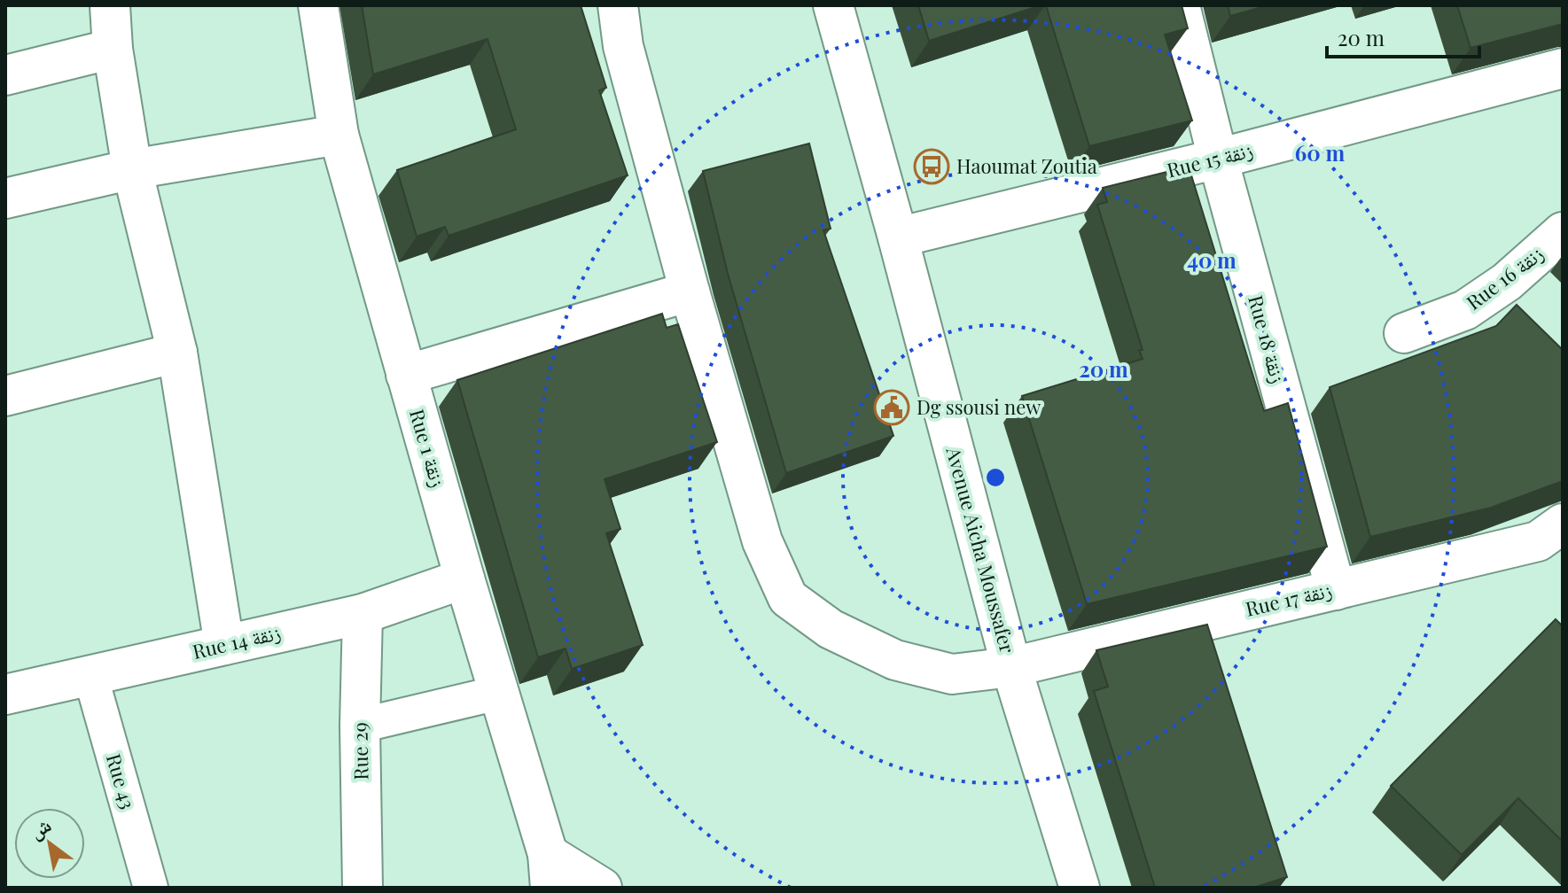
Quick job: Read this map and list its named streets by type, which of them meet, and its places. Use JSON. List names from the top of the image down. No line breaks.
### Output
{"streets":{"street":["Rue 15 زنقة","Rue 16 زنقة","Rue 18 زنقة","Rue 1 زنقة","Avenue Aicha Moussafer","Rue 17 زنقة","Rue 14 زنقة","Rue 29","Rue 43"]},"crossings":[["Rue 15 زنقة","Rue 18 زنقة"],["Rue 15 زنقة","Avenue Aicha Moussafer"],["Rue 18 زنقة","Rue 17 زنقة"],["Rue 1 زنقة","Rue 14 زنقة"],["Avenue Aicha Moussafer","Rue 17 زنقة"],["Rue 14 زنقة","Rue 29"],["Rue 14 زنقة","Rue 43"]],"places":{"bus stop":["Haoumat Zoutia"],"public building":["Dg ssousi new"]},"scale_bar":"20 m","north":"top left","rings":["60 m","40 m","20 m"]}
